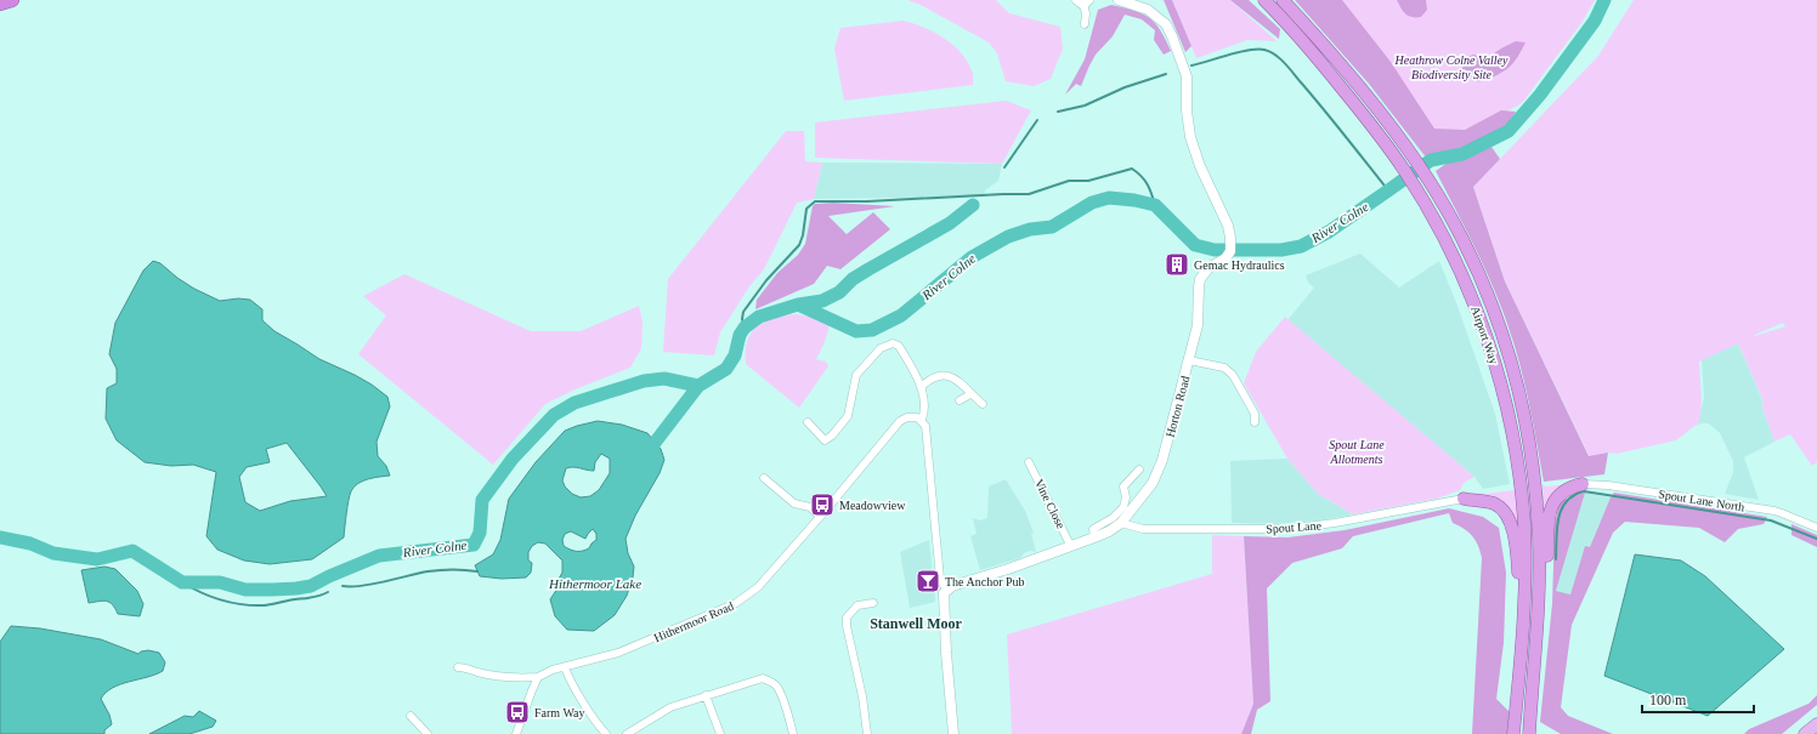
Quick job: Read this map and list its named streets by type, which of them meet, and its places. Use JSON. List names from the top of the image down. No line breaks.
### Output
{"streets":{"highway":["Airport Way"],"street":["Horton Road","Spout Lane North","Vine Close","Spout Lane","Hithermoor Road"]},"crossings":[["Horton Road","Vine Close"],["Horton Road","Spout Lane"]],"districts":["Stanwell Moor"],"water":["River Colne","Hithermoor Lake"],"parks":["Heathrow Colne Valley Biodiversity Site","Spout Lane Allotments"],"places":{"building":["Gemac Hydraulics"],"bus stop":["Meadowview","Farm Way"],"bar":["The Anchor Pub"]},"scale_bar":"100 m"}
